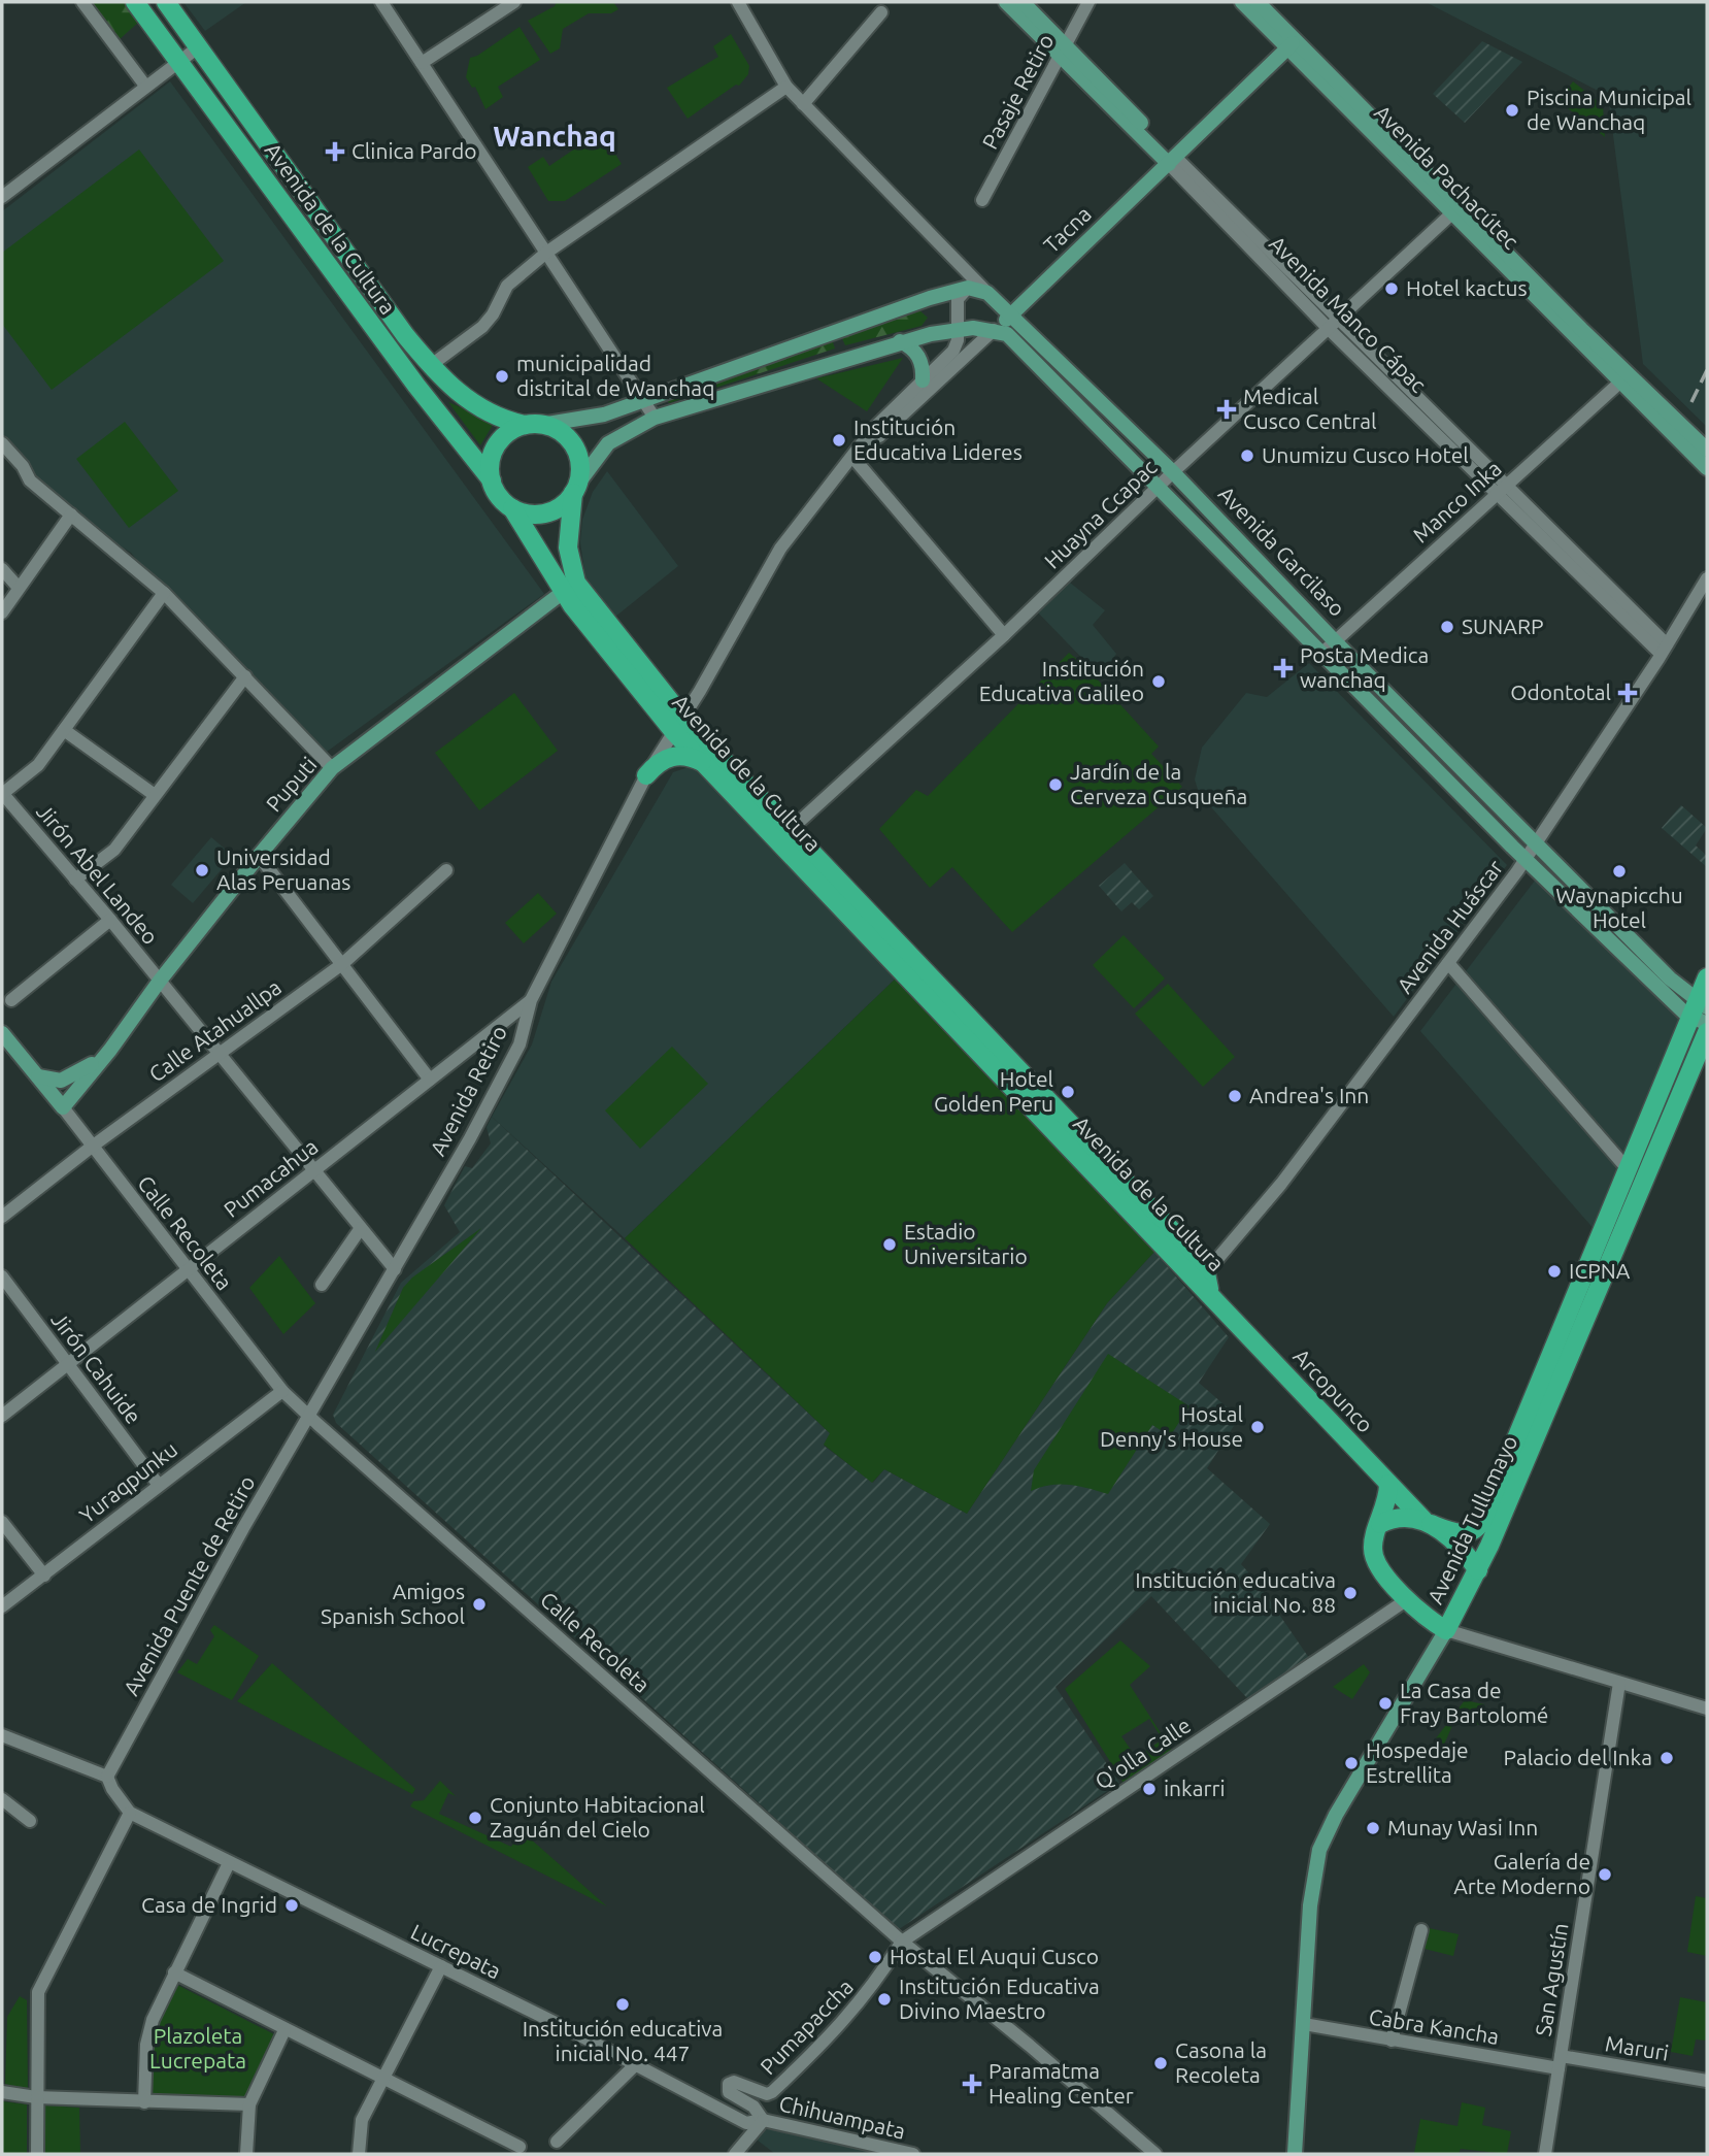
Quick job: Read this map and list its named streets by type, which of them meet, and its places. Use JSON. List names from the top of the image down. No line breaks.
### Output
{"streets":{"main road":["Avenida Pachacútec","Avenida de la Cultura","Tacna","Avenida Manco Cápac","Avenida Garcilaso","Puputi","Arcopunco","Avenida Tullumayo"],"street":["Pasaje Retiro","Manco Inka","Huayna Ccapac","Jirón Abel Landeo","Avenida Huáscar","Calle Atahuallpa","Avenida Retiro","Pumacahua","Calle Recoleta","Jirón Cahuide","Yuraqpunku","Avenida Puente de Retiro","Q'olla Calle","Lucrepata","San Agustín","Pumapaccha","Cabra Kancha","Maruri","Chihuampata"]},"crossings":[["Pasaje Retiro","Avenida Manco Cápac"],["Avenida Pachacútec","Tacna"],["Avenida Pachacútec","Manco Inka"],["Avenida Pachacútec","Huayna Ccapac"],["Avenida de la Cultura","Tacna"],["Avenida de la Cultura","Huayna Ccapac"],["Avenida de la Cultura","Avenida Garcilaso"],["Avenida de la Cultura","Puputi"],["Avenida de la Cultura","Avenida Huáscar"],["Avenida de la Cultura","Arcopunco"],["Tacna","Avenida Manco Cápac"],["Tacna","Avenida Garcilaso"],["Avenida Manco Cápac","Manco Inka"],["Avenida Manco Cápac","Huayna Ccapac"],["Avenida Manco Cápac","Avenida Huáscar"],["Manco Inka","Avenida Garcilaso"],["Huayna Ccapac","Avenida Garcilaso"],["Avenida Garcilaso","Avenida Huáscar"],["Avenida Garcilaso","Avenida Tullumayo"],["Puputi","Jirón Abel Landeo"],["Puputi","Calle Recoleta"],["Jirón Abel Landeo","Calle Atahuallpa"],["Jirón Abel Landeo","Avenida Retiro"],["Jirón Abel Landeo","Pumacahua"],["Avenida Huáscar","Arcopunco"],["Calle Atahuallpa","Calle Recoleta"],["Avenida Retiro","Pumacahua"],["Avenida Retiro","Calle Recoleta"],["Avenida Retiro","Avenida Puente de Retiro"],["Pumacahua","Calle Recoleta"],["Pumacahua","Jirón Cahuide"],["Calle Recoleta","Yuraqpunku"],["Calle Recoleta","Avenida Puente de Retiro"],["Calle Recoleta","Q'olla Calle"],["Calle Recoleta","Pumapaccha"],["Jirón Cahuide","Yuraqpunku"],["Arcopunco","Avenida Tullumayo"],["Avenida Tullumayo","Cabra Kancha"],["Q'olla Calle","Pumapaccha"],["Lucrepata","Pumapaccha"],["Lucrepata","Chihuampata"],["San Agustín","Cabra Kancha"],["San Agustín","Maruri"],["Pumapaccha","Chihuampata"],["Cabra Kancha","Maruri"]],"districts":["Wanchaq"],"parks":["Plazoleta Lucrepata"],"places":{"other":["Piscina Municipal de Wanchaq","Hotel kactus","municipalidad distrital de Wanchaq","Institución Educativa Lideres","Unumizu Cusco Hotel","SUNARP","Institución Educativa Galileo","Jardín de la Cerveza Cusqueña","Universidad Alas Peruanas","Waynapicchu Hotel","Hotel Golden Peru","Andrea's Inn","Estadio Universitario","ICPNA","Hostal Denny's House","Institución educativa inicial No. 88","Amigos Spanish School","La Casa de Fray Bartolomé","Palacio del Inka","Hospedaje Estrellita","inkarri","Conjunto Habitacional Zaguán del Cielo","Munay Wasi Inn","Galería de Arte Moderno","Casa de Ingrid","Hostal El Auqui Cusco","Institución Educativa Divino Maestro","Institución educativa inicial No. 447","Casona la Recoleta"],"health":["Clinica Pardo","Medical Cusco Central","Posta Medica wanchaq","Odontotal","Paramatma Healing Center"]}}
